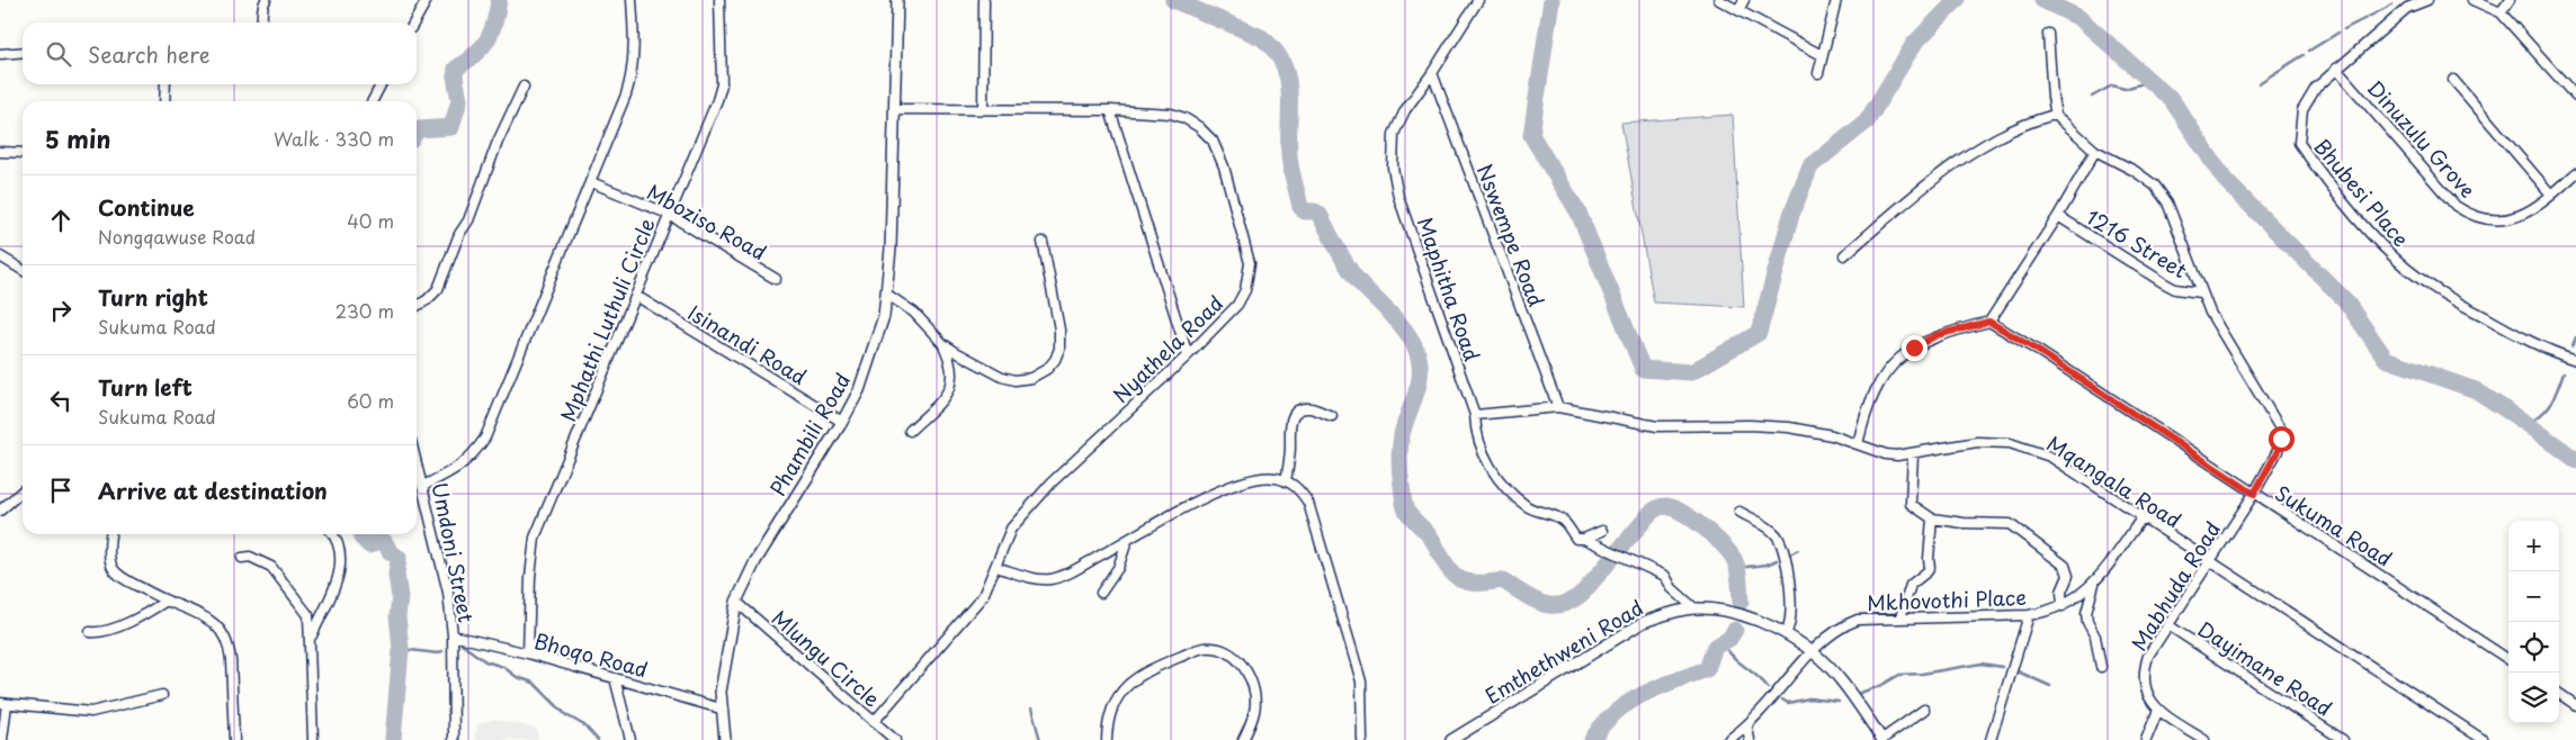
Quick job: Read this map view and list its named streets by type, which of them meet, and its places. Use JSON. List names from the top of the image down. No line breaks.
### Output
{"streets":{"street":["Dinuzulu Grove","Bhubesi Place","Mboziso Road","Nswempe Road","1216 Street","Maphitha Road","Mphathi Luthuli Circle","Isinandi Road","Nyathela Road","Phambili Road","Mqangala Road","Sukuma Road","Umdoni Street","Mabhuda Road","Mkhovothi Place","Emthethweni Road","Bhoqo Road","Mlungu Circle","Dayimane Road"]},"crossings":[["Dinuzulu Grove","Bhubesi Place"],["Mboziso Road","Mphathi Luthuli Circle"],["Nswempe Road","Maphitha Road"],["Nswempe Road","Mqangala Road"],["1216 Street","Mabhuda Road"],["Maphitha Road","Mqangala Road"],["Mphathi Luthuli Circle","Isinandi Road"],["Mphathi Luthuli Circle","Bhoqo Road"],["Isinandi Road","Phambili Road"],["Nyathela Road","Phambili Road"],["Nyathela Road","Mlungu Circle"],["Phambili Road","Bhoqo Road"],["Phambili Road","Mlungu Circle"],["Mqangala Road","Mabhuda Road"],["Mqangala Road","Mkhovothi Place"],["Sukuma Road","Mabhuda Road"],["Umdoni Street","Bhoqo Road"],["Mabhuda Road","Dayimane Road"],["Mkhovothi Place","Emthethweni Road"]],"page":{"search":"Search here","heading":["5 min","Walk · 330 m"],"list":[["Continue","Nongqawuse Road","40 m"],["Turn right","Sukuma Road","230 m"],["Turn left","Sukuma Road","60 m"],"Arrive at destination"],"map_buttons":["+","−"]}}
